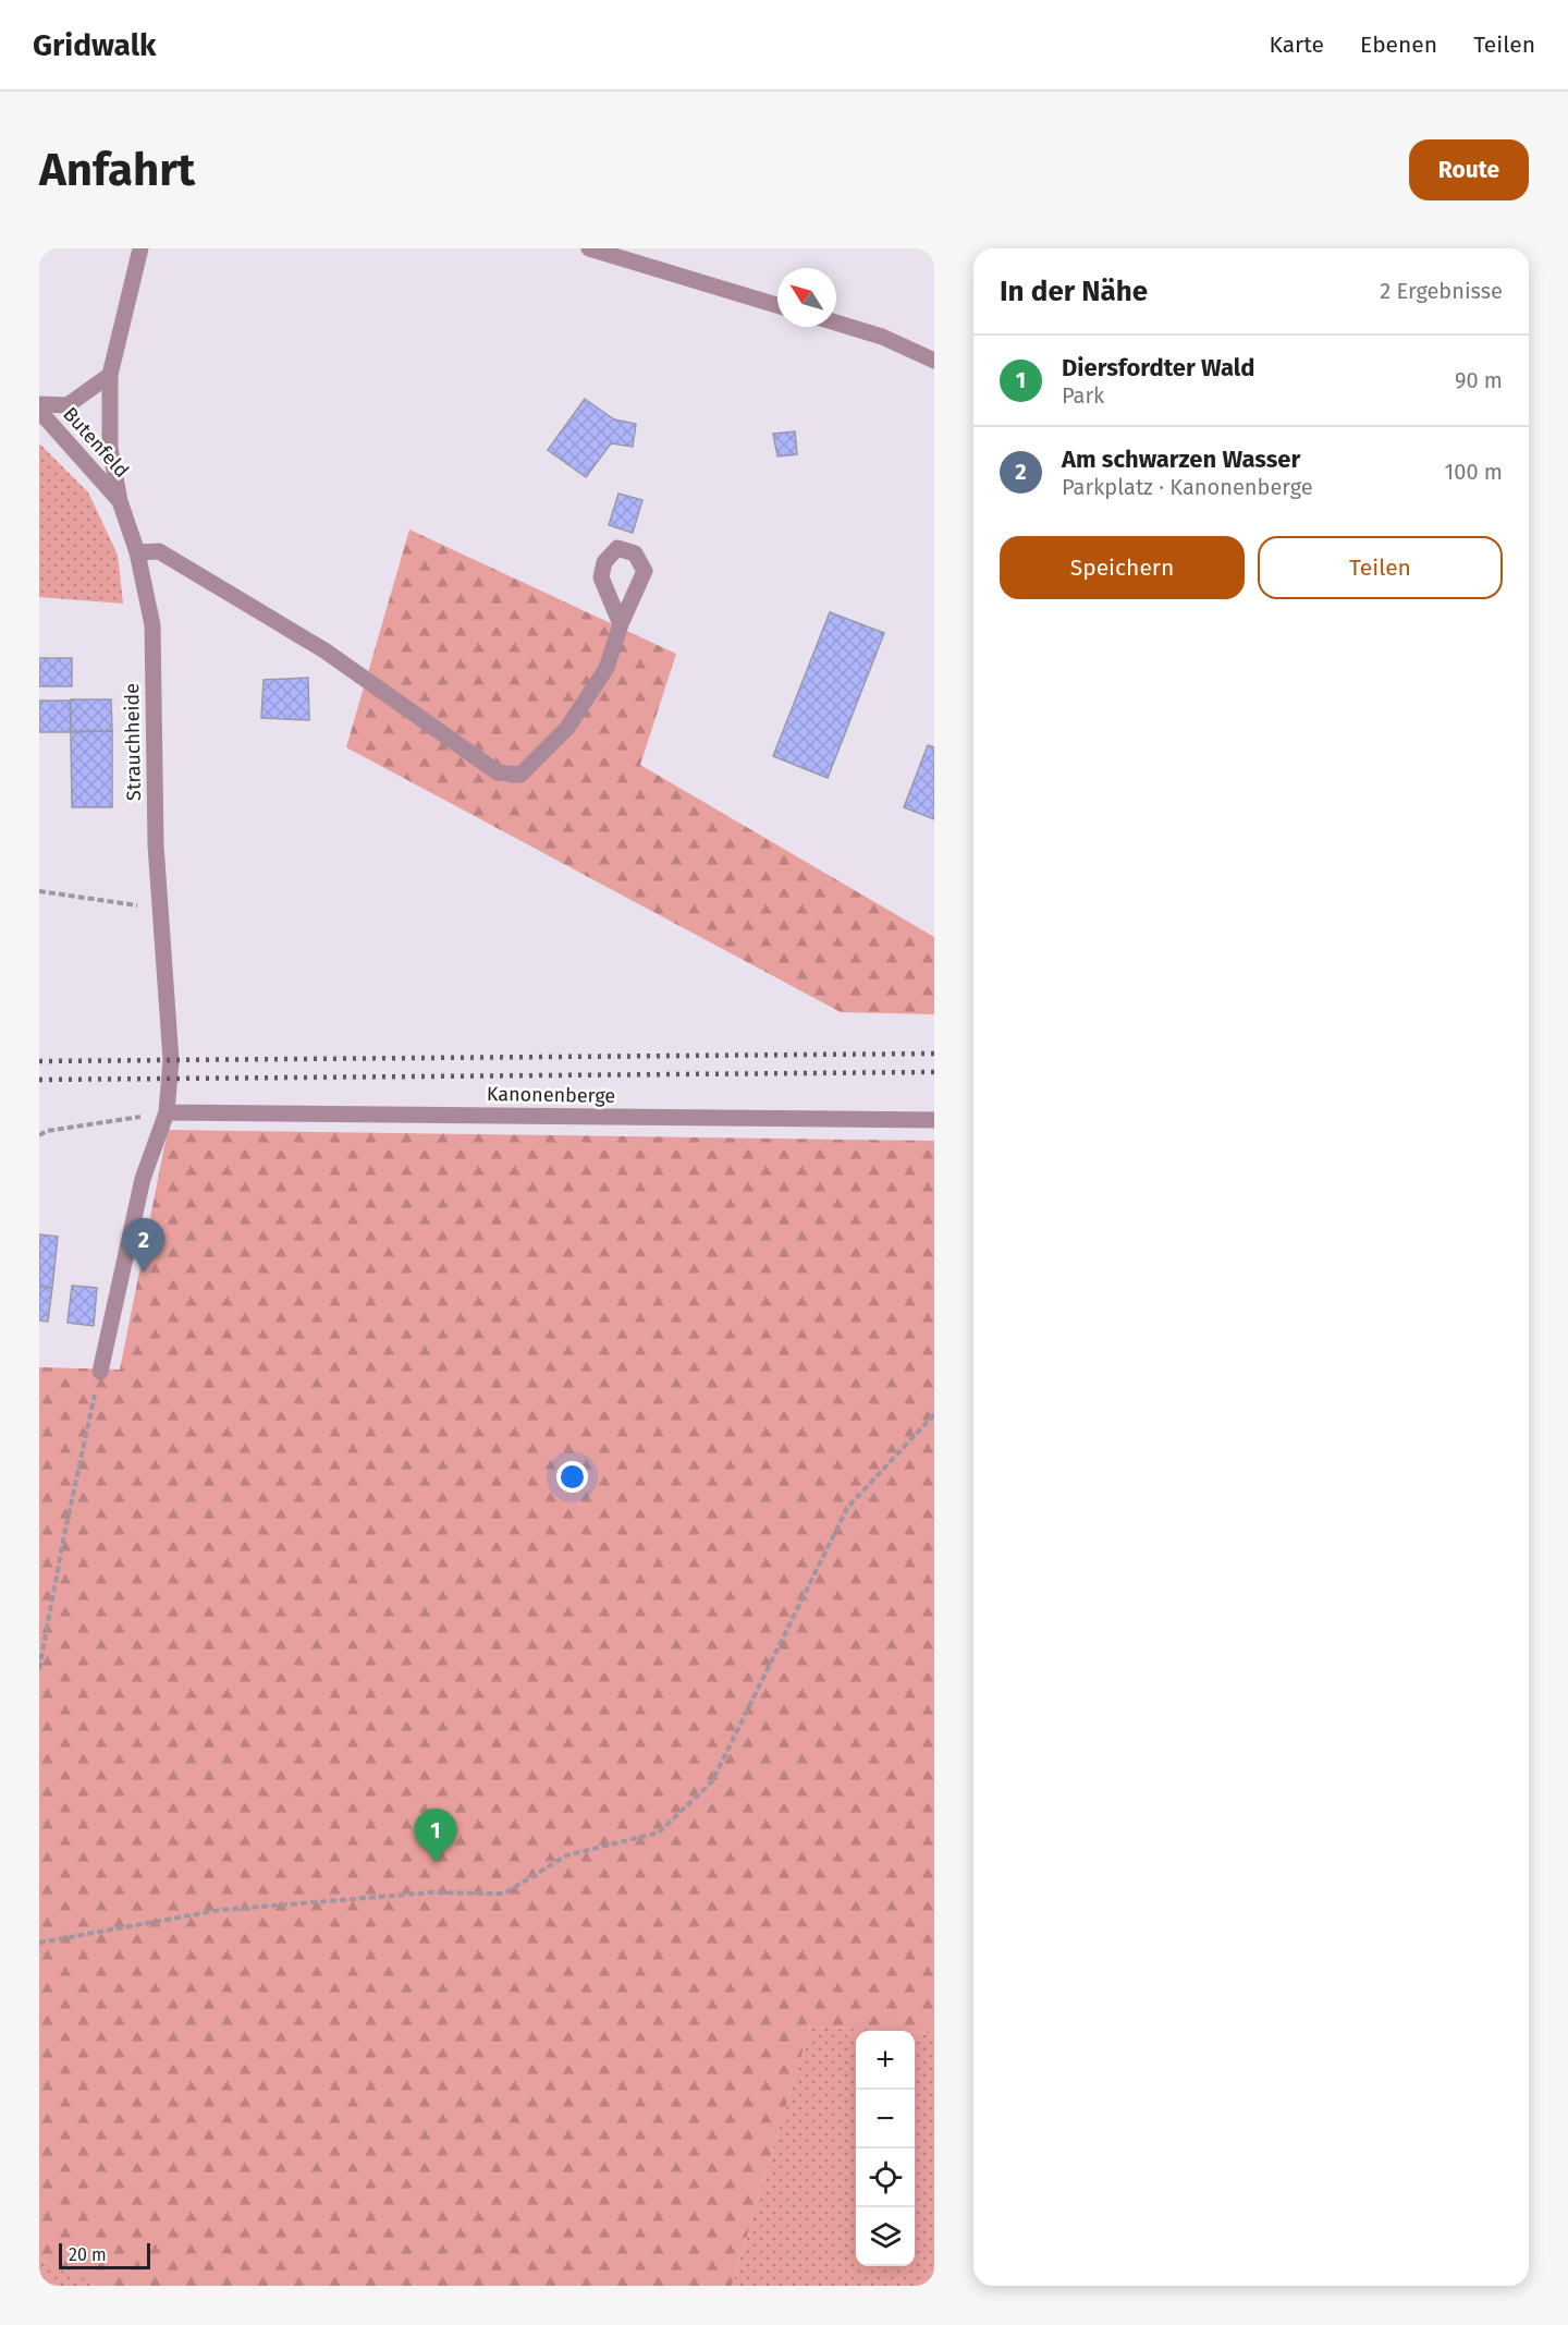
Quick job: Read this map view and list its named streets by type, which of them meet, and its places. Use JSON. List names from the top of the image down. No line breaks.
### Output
{"streets":{"street":["Butenfeld","Strauchheide","Kanonenberge"]},"crossings":[["Butenfeld","Strauchheide"],["Strauchheide","Kanonenberge"]],"scale_bar":"20 m","north":"top left","page":{"header":"Gridwalk","nav":["Karte","Ebenen","Teilen"],"buttons":["Route",["Speichern","Teilen"]],"title":"Anfahrt","heading":["In der Nähe","2 Ergebnisse"],"list":[{"mark":"1","name":"Diersfordter Wald","note":"Park","value":"90 m"},{"mark":"2","name":"Am schwarzen Wasser","note":"Parkplatz · Kanonenberge","value":"100 m"}],"pins":["2","1"],"map_buttons":["+","−"],"scale":"20 m"}}
